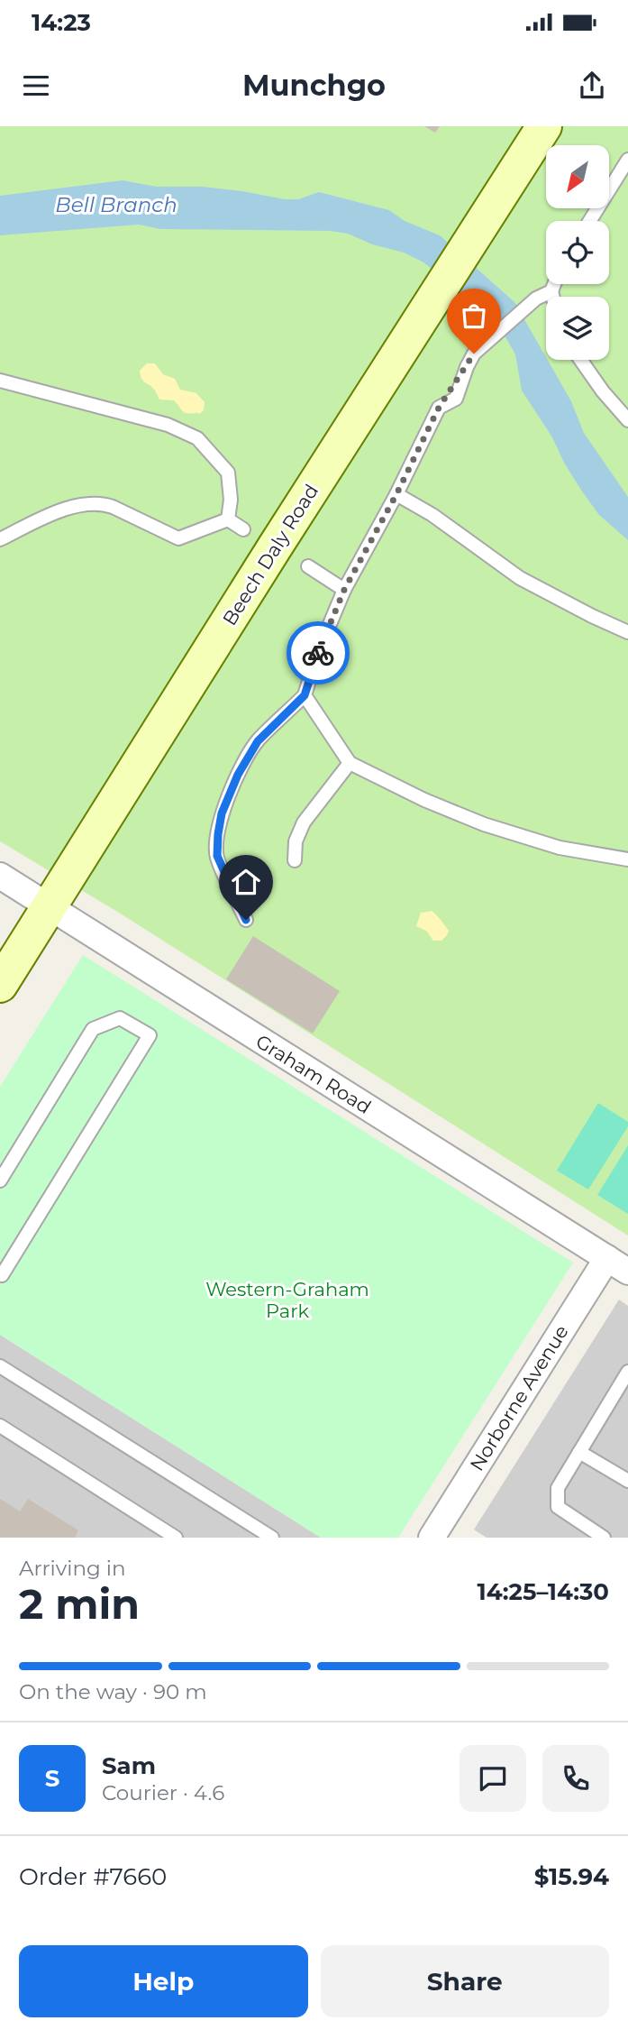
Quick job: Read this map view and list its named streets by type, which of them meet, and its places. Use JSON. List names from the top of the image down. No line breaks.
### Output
{"streets":{"main road":["Beech Daly Road"],"street":["Graham Road","Norborne Avenue"]},"crossings":[["Beech Daly Road","Graham Road"],["Graham Road","Norborne Avenue"]],"water":["Bell Branch"],"parks":["Western-Graham Park"],"north":"bottom left","page":{"status":"14:23","header":"Munchgo","heading":["2 min","Arriving in","14:25–14:30"],"panel":["Sam","Courier · 4.6","Order #7660","$15.94"],"bar":"On the way · 90 m","round":"S","buttons":["Help","Share"]}}
